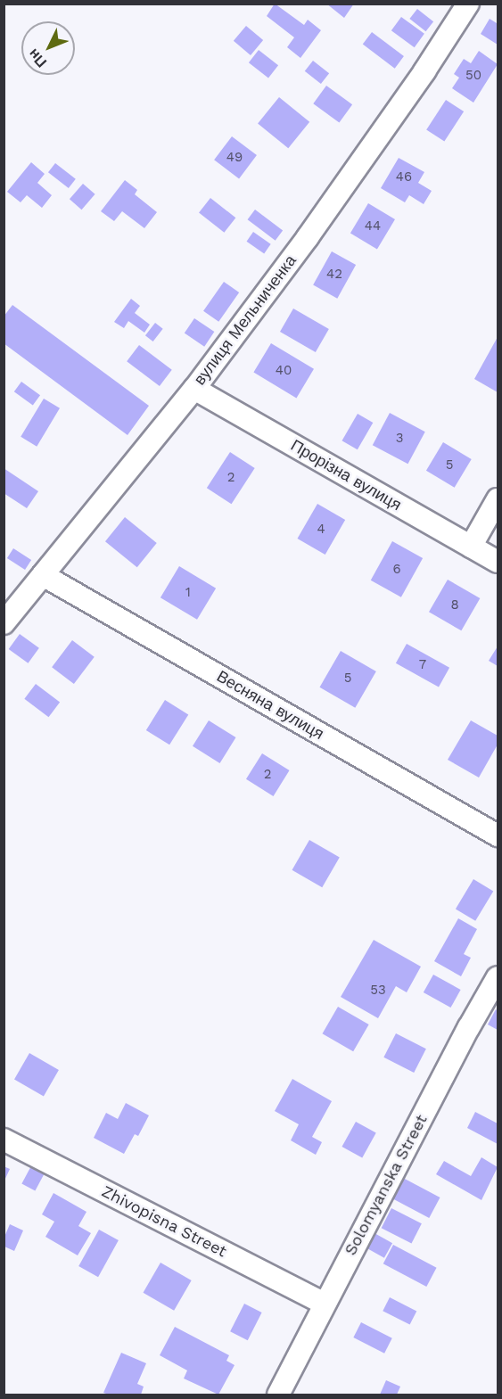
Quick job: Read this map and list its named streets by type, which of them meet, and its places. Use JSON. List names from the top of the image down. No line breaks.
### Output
{"streets":{"street":["вулиця Мельниченка","Прорізна вулиця","Весняна вулиця","Solomyanska Street","Zhivopisna Street"]},"crossings":[["вулиця Мельниченка","Прорізна вулиця"],["вулиця Мельниченка","Весняна вулиця"],["Solomyanska Street","Zhivopisna Street"]],"house_numbers":["50","49","46","44","42","40","3","5","2","4","6","1","8","7","5","2","53"],"north":"bottom left"}
